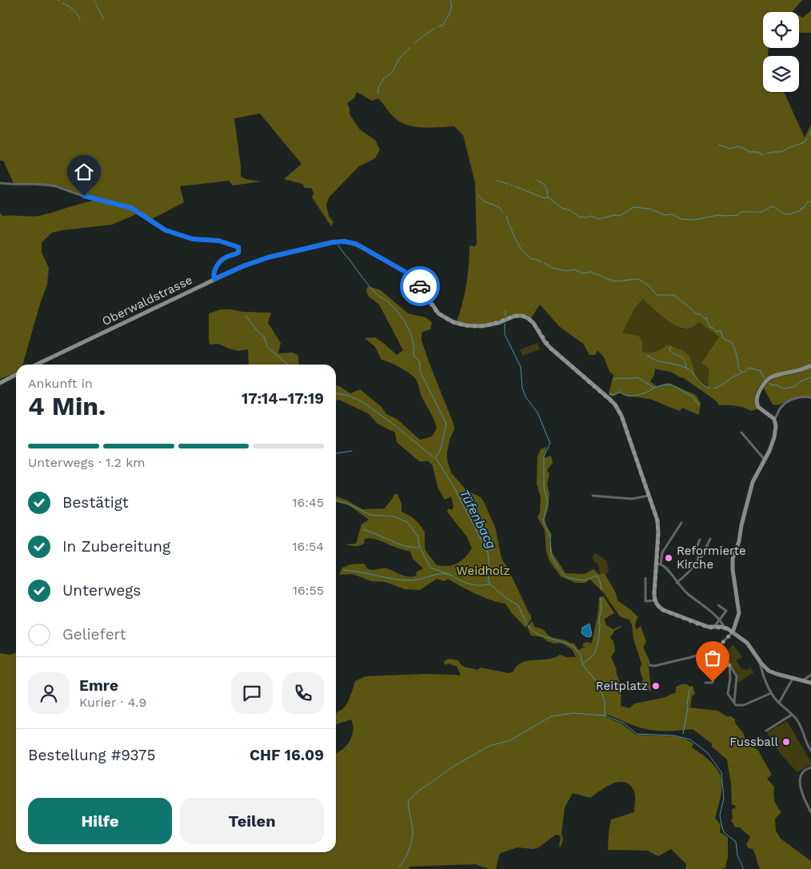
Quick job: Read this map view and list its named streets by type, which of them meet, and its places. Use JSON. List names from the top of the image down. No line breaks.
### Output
{"streets":{"street":["Oberwaldstrasse"]},"water":["Tüfenbacg"],"parks":["Weidholz"],"places":["Reformierte Kirche","Reitplatz","Fussball"],"page":{"heading":["4 Min.","Ankunft in","17:14–17:19"],"panel":["Emre","Kurier · 4.9","Bestellung #9375","CHF 16.09"],"bar":"Unterwegs · 1.2 km","list":[["Bestätigt","16:45"],["In Zubereitung","16:54"],["Unterwegs","16:55"],"Geliefert"],"buttons":["Hilfe","Teilen"]}}
